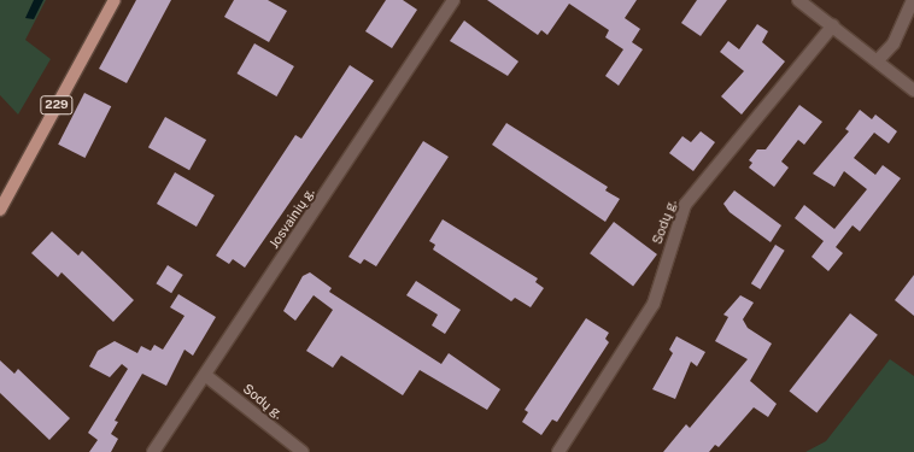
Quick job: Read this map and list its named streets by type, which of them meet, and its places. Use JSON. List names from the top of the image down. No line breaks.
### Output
{"streets":{"main road":["229"],"street":["Josvainių g.","Sodų g."]},"crossings":[["Josvainių g.","Sodų g."]]}
